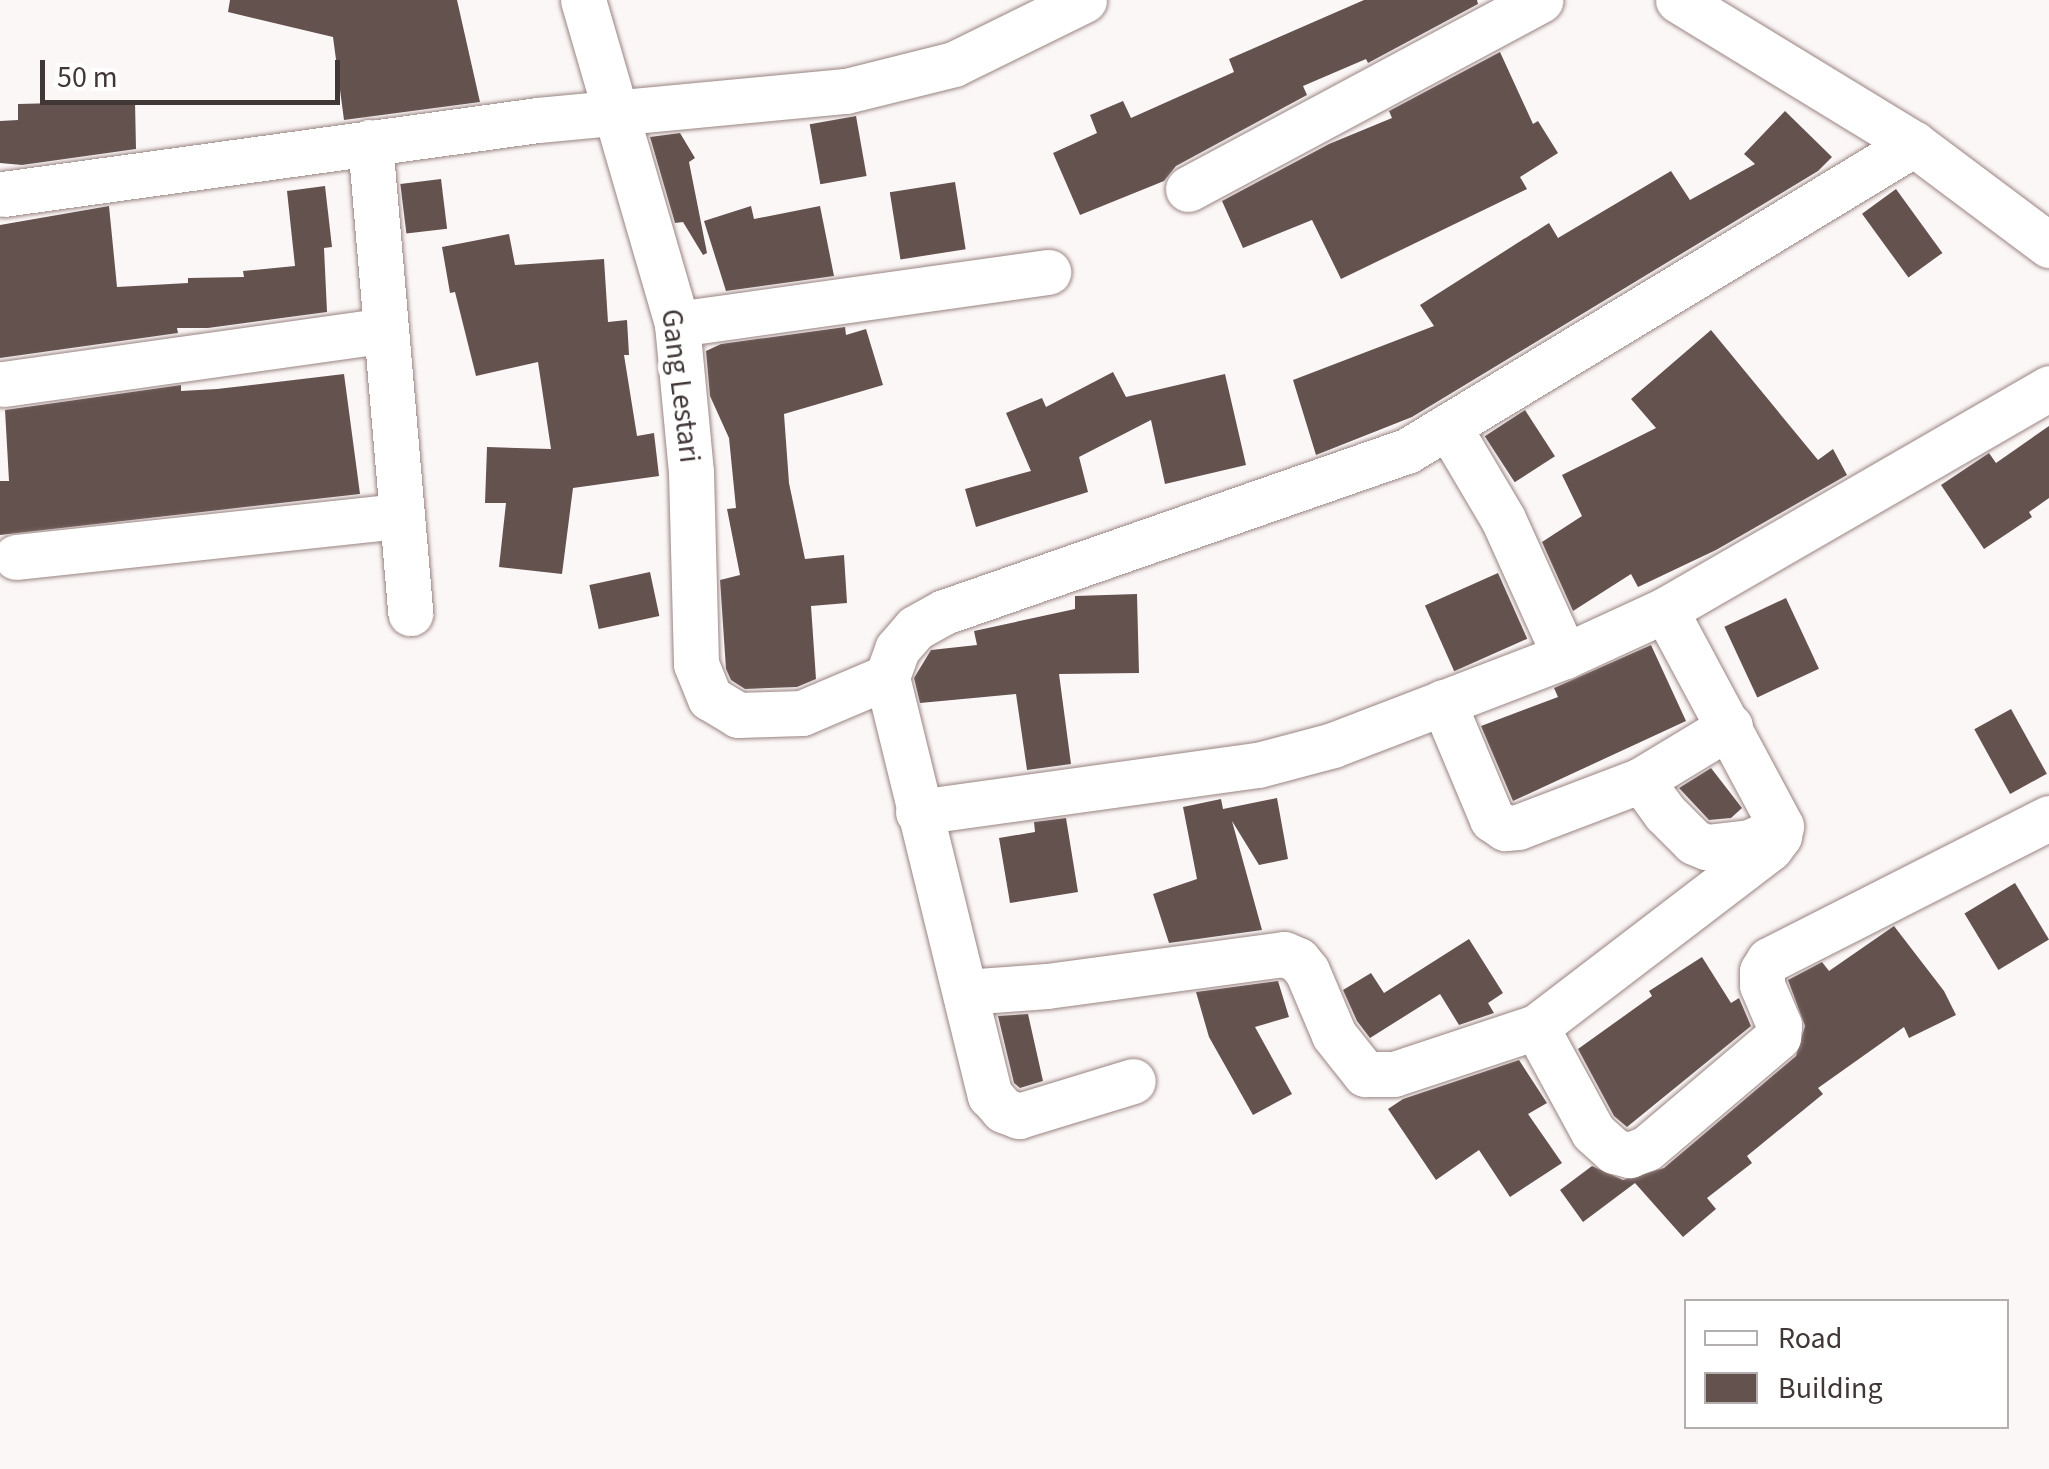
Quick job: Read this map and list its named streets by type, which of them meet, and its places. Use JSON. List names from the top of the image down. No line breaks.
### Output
{"streets":{"street":["Gang Lestari"]},"legend":["Road","Building"],"scale_bar":"50 m"}
